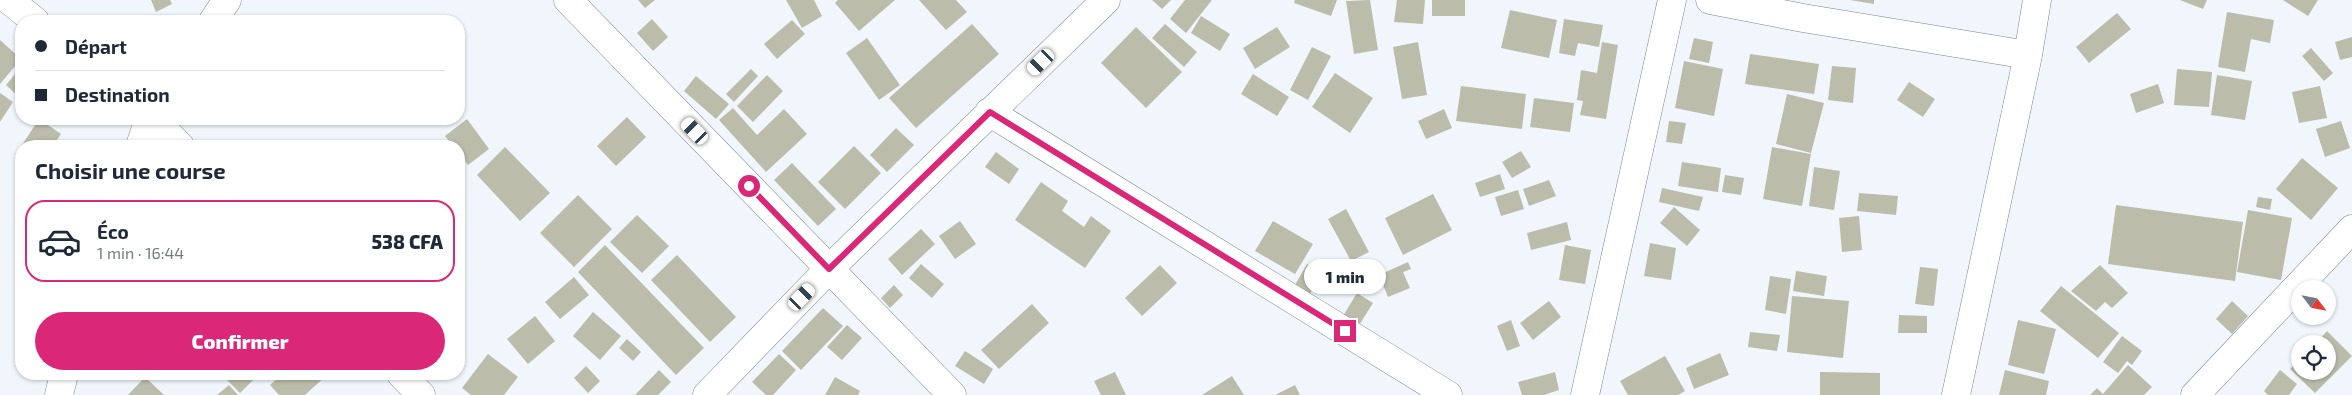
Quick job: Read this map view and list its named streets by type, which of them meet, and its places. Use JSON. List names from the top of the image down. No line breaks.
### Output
{"north":"bottom right","page":{"banner":["Départ","Destination"],"heading":"Choisir une course","list":[{"name":"Éco","note":"1 min · 16:44","value":"538 CFA"}],"bubble":"1 min","buttons":"Confirmer"}}
